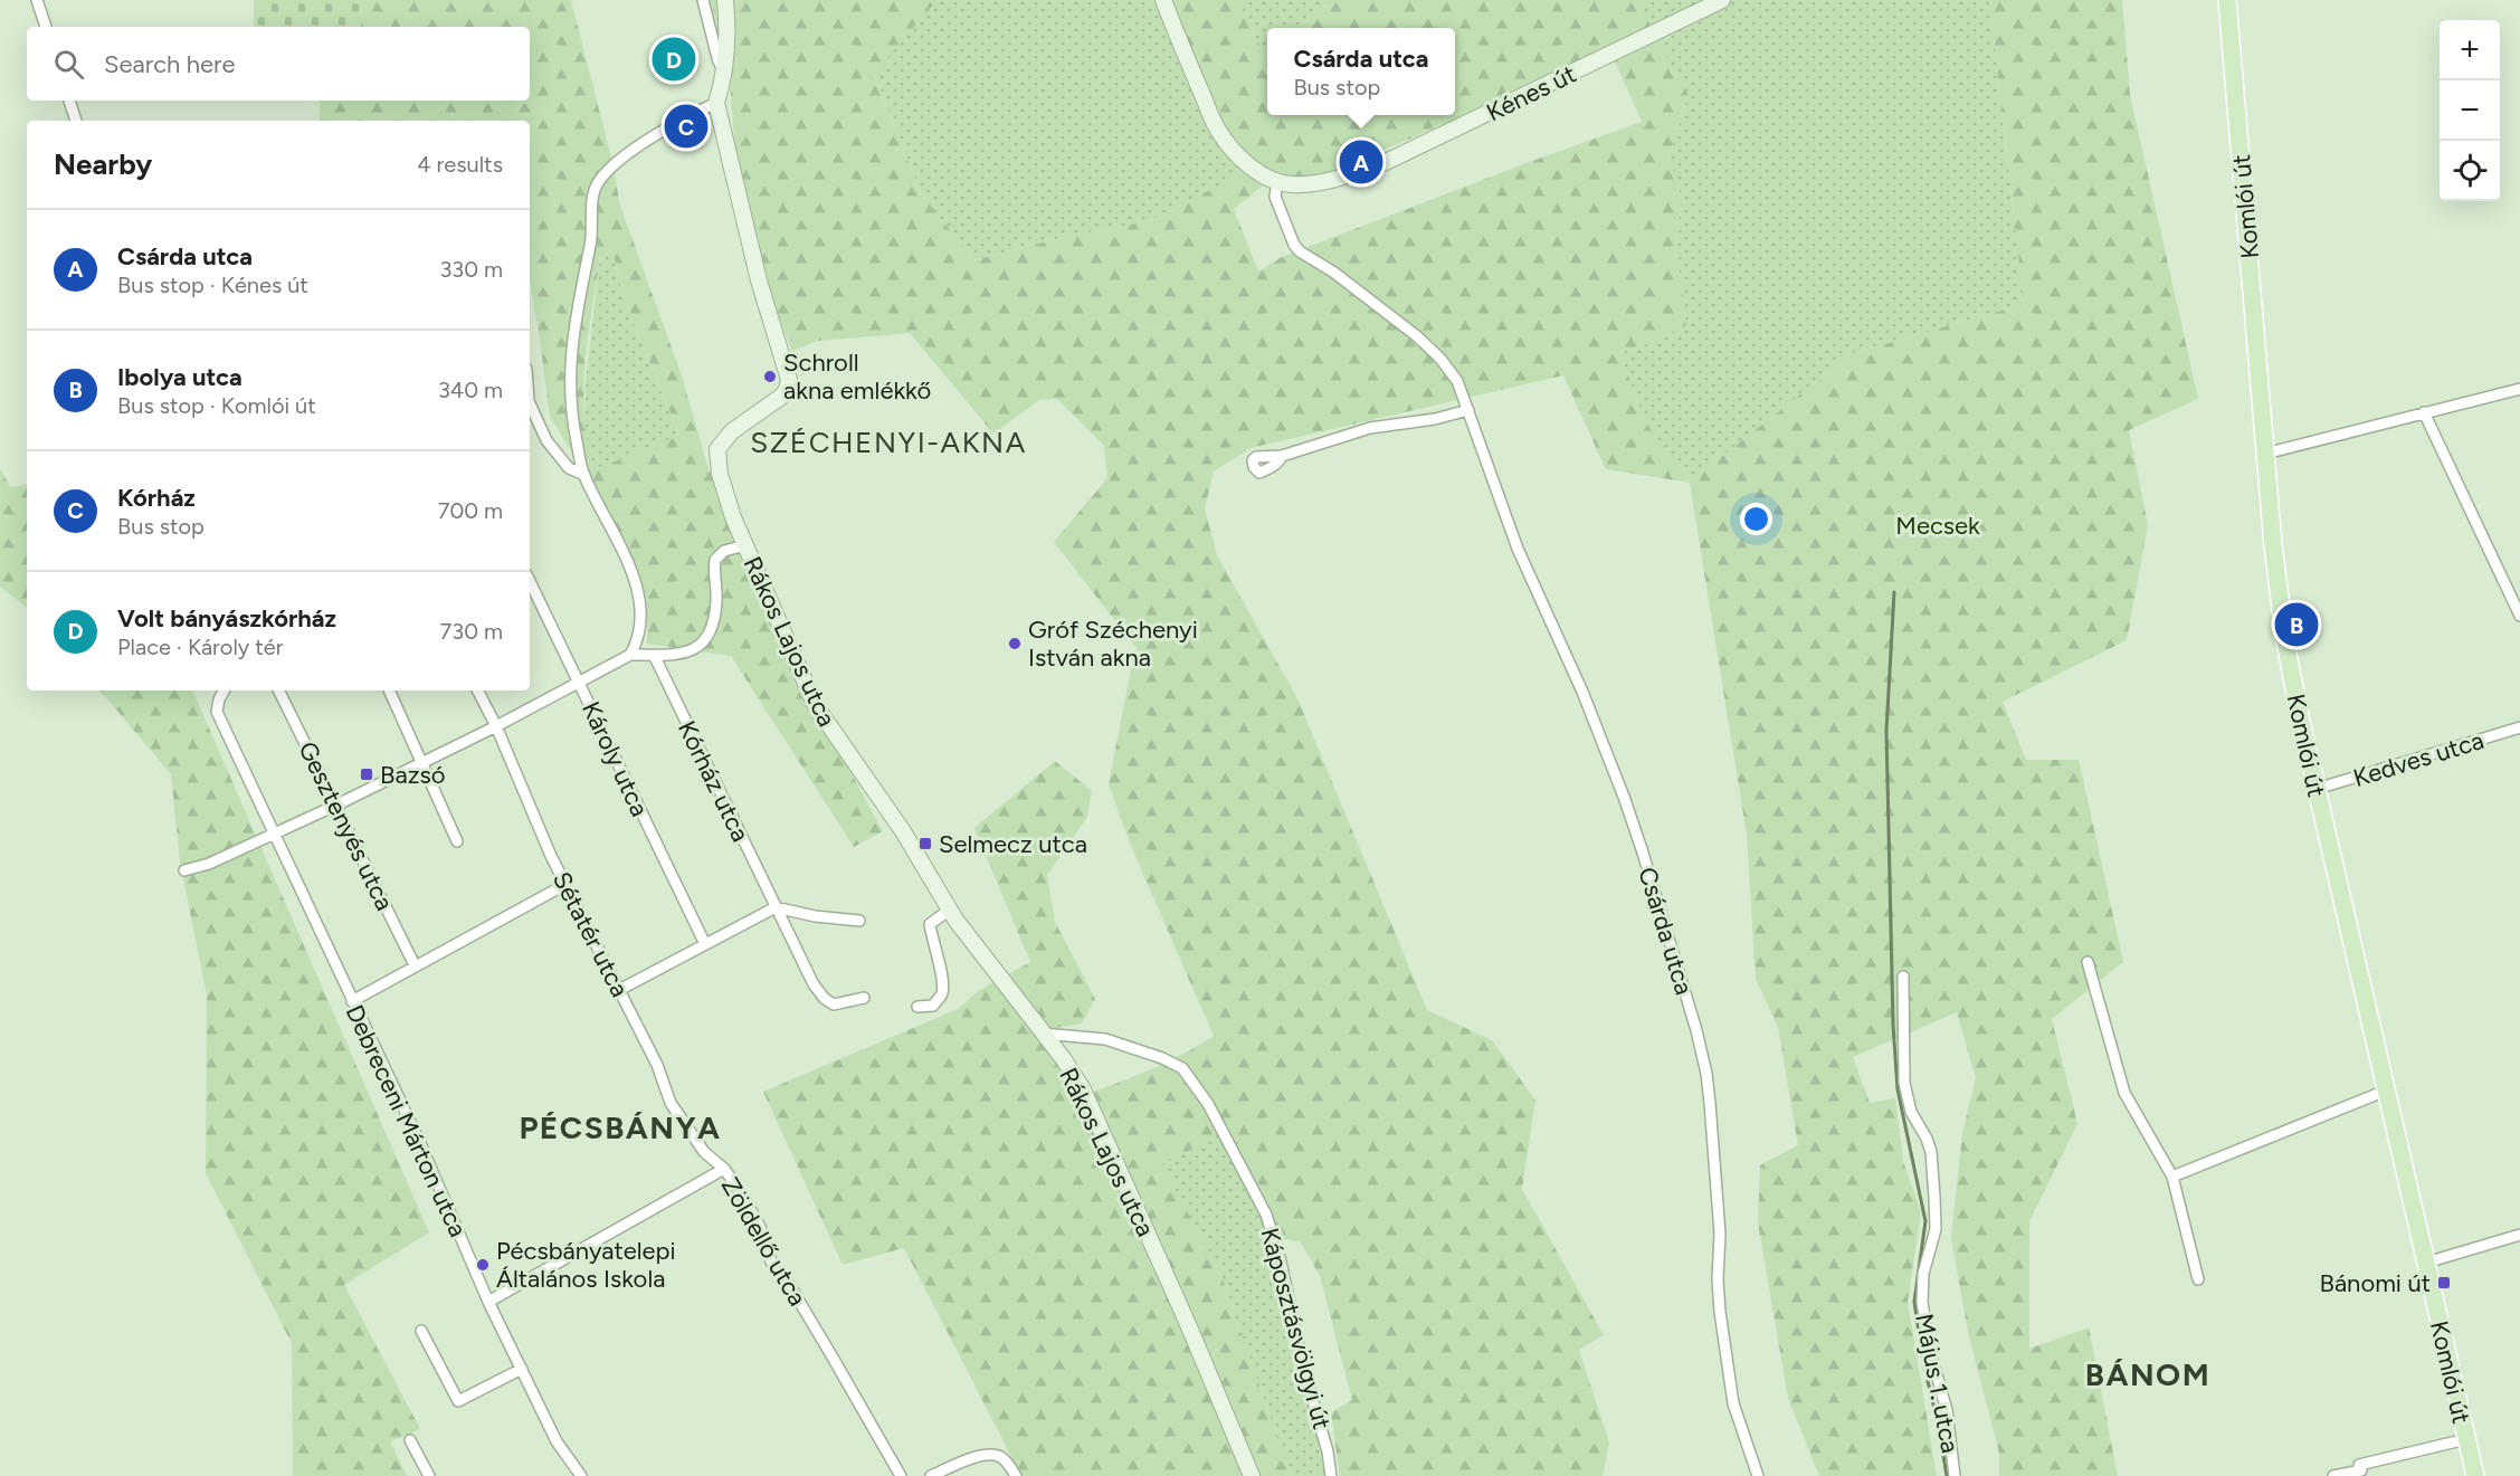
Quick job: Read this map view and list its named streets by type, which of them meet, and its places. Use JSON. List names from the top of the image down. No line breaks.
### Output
{"streets":{"main road":["Komlói út"],"street":["Kénes út","Rákos Lajos utca","Károly utca","Kedves utca","Kórház utca","Gesztenyés utca","Csárda utca","Sétatér utca","Debreceni Márton utca","Zöldellő utca","Káposztásvölgyi út","Május 1. utca"]},"crossings":[["Kénes út","Csárda utca"],["Komlói út","Kedves utca"],["Rákos Lajos utca","Káposztásvölgyi út"],["Sétatér utca","Zöldellő utca"],["Debreceni Márton utca","Zöldellő utca"]],"districts":["SZÉCHENYI-AKNA","PÉCSBÁNYA","BÁNOM"],"parks":["Mecsek"],"places":{"other":["Schroll akna emlékkő","Gróf Széchenyi István akna","Pécsbányatelepi Általános Iskola"],"transit":["Bazsó","Selmecz utca","Bánomi út"]},"page":{"map_buttons":["+","−"],"search":"Search here","popup":["Csárda utca","Bus stop"],"pins":["D","C","A","B"],"heading":["Nearby","4 results"],"list":[{"mark":"A","name":"Csárda utca","note":"Bus stop · Kénes út","value":"330 m"},{"mark":"B","name":"Ibolya utca","note":"Bus stop · Komlói út","value":"340 m"},{"mark":"C","name":"Kórház","note":"Bus stop","value":"700 m"},{"mark":"D","name":"Volt bányászkórház","note":"Place · Károly tér","value":"730 m"}]}}
